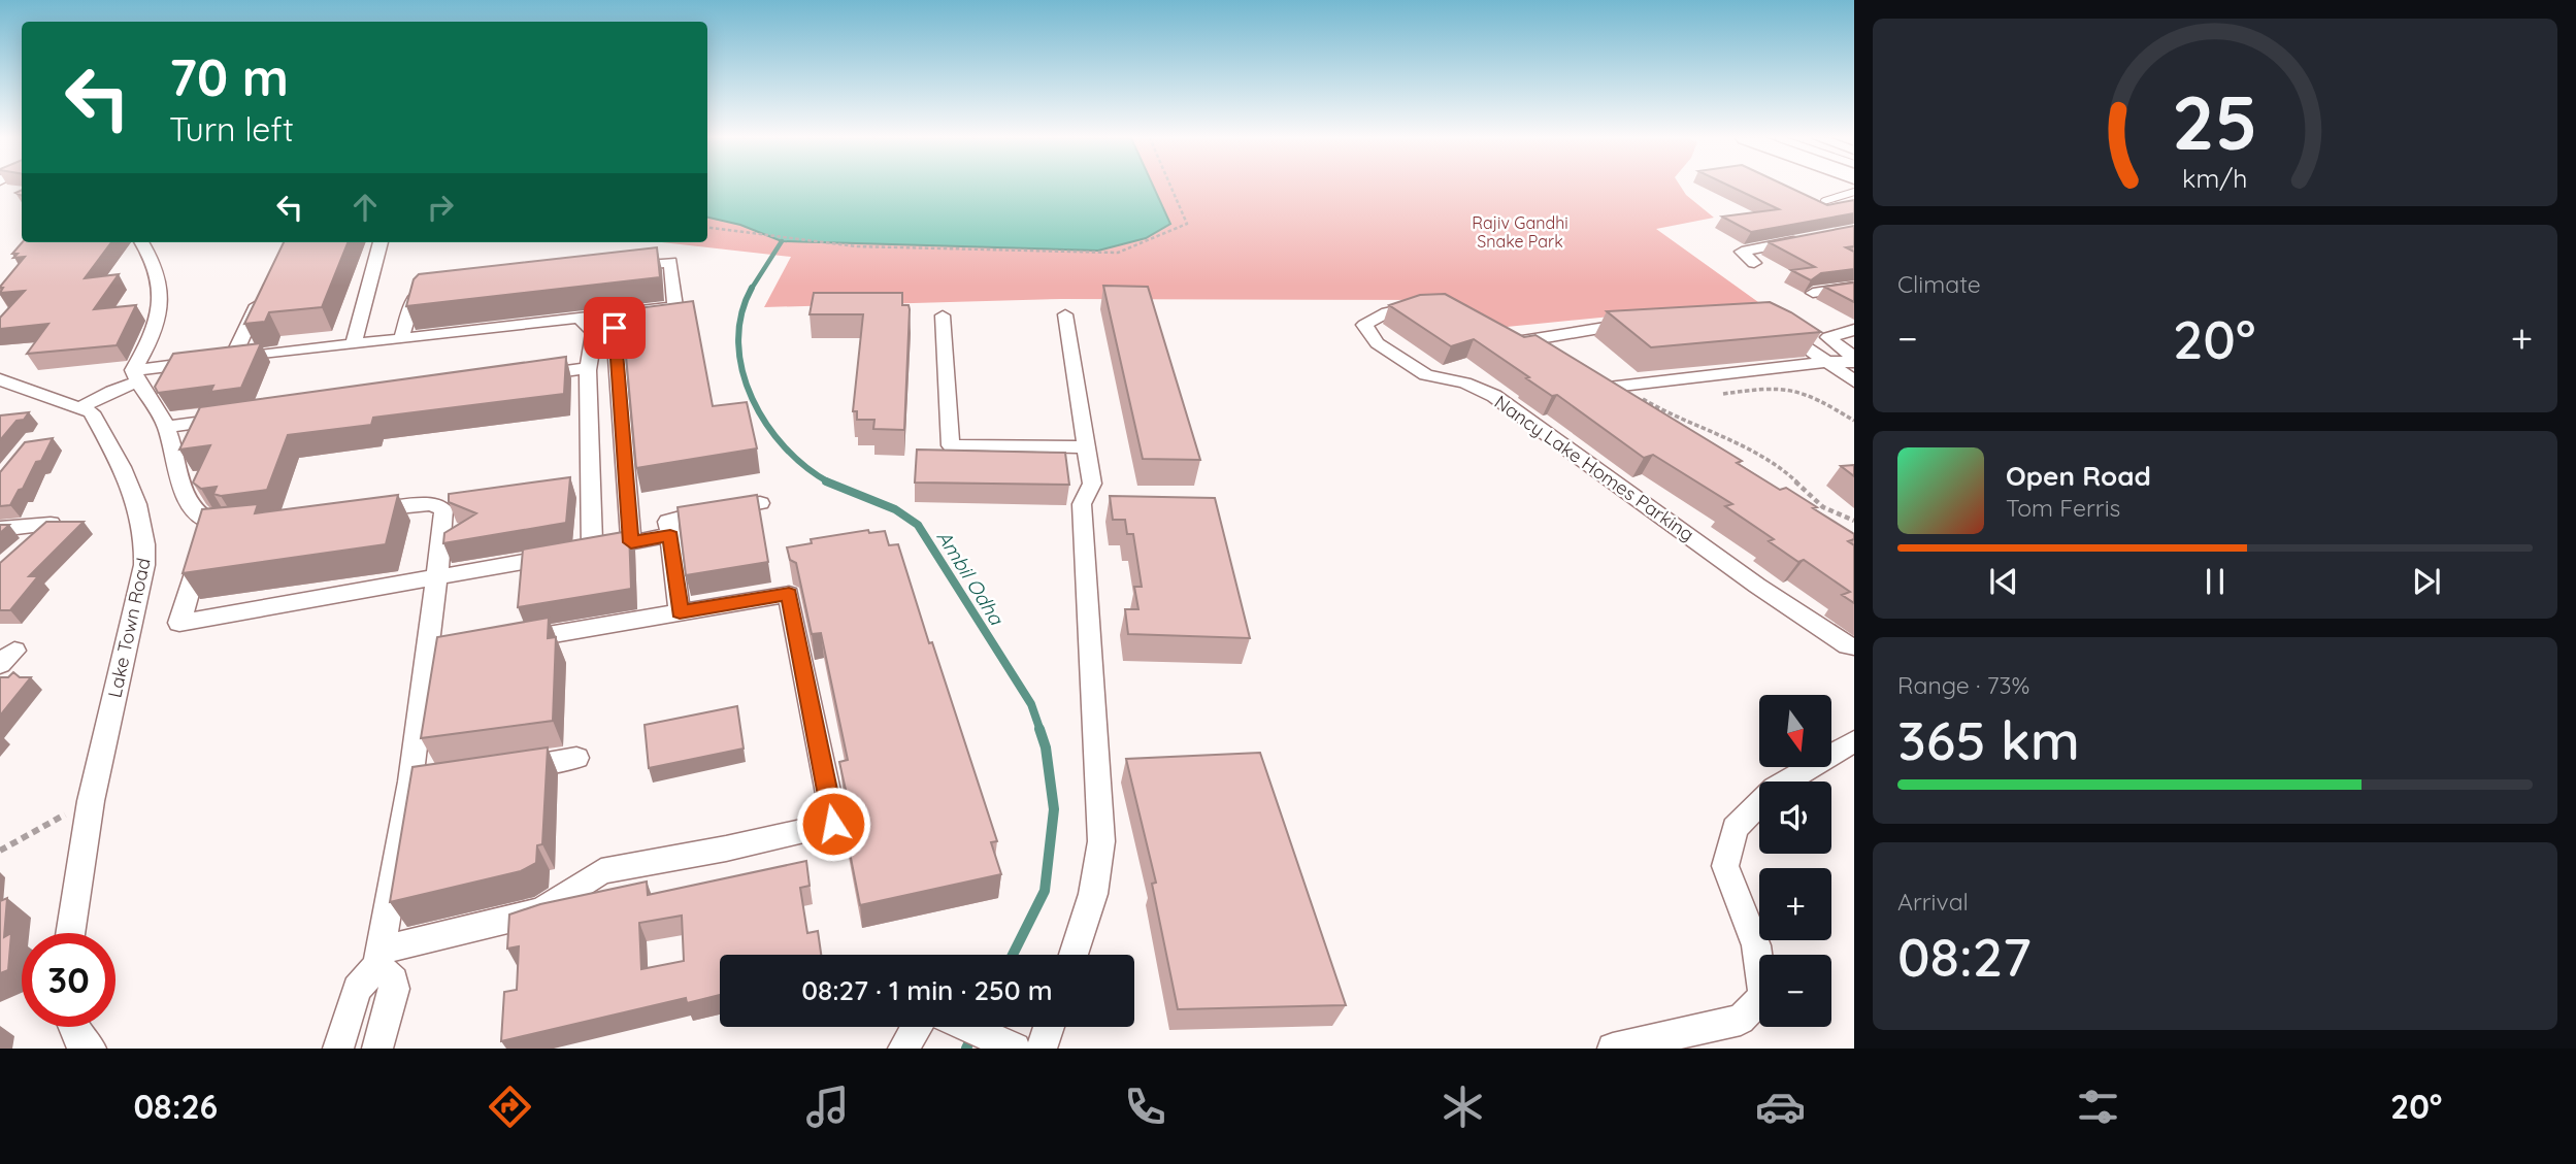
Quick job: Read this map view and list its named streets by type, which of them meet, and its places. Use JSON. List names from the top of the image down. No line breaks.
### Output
{"streets":{"street":["Nancy Lake Homes Parking","Lake Town Road"]},"water":["Ambil Odha"],"parks":["Rajiv Gandhi Snake Park"],"north":"bottom","page":{"turn":["70 m","Turn left"],"tile":["Climate",["Range · 73%","365 km"],["Arrival","08:27"]],"heat":["−","20°","+"],"song":["Open Road","Tom Ferris"],"map_buttons":["+","−"],"limit":"30","trip":"08:27 · 1 min · 250 m","tabs":["08:26","20°"],"gauge":["25","km/h"]}}
